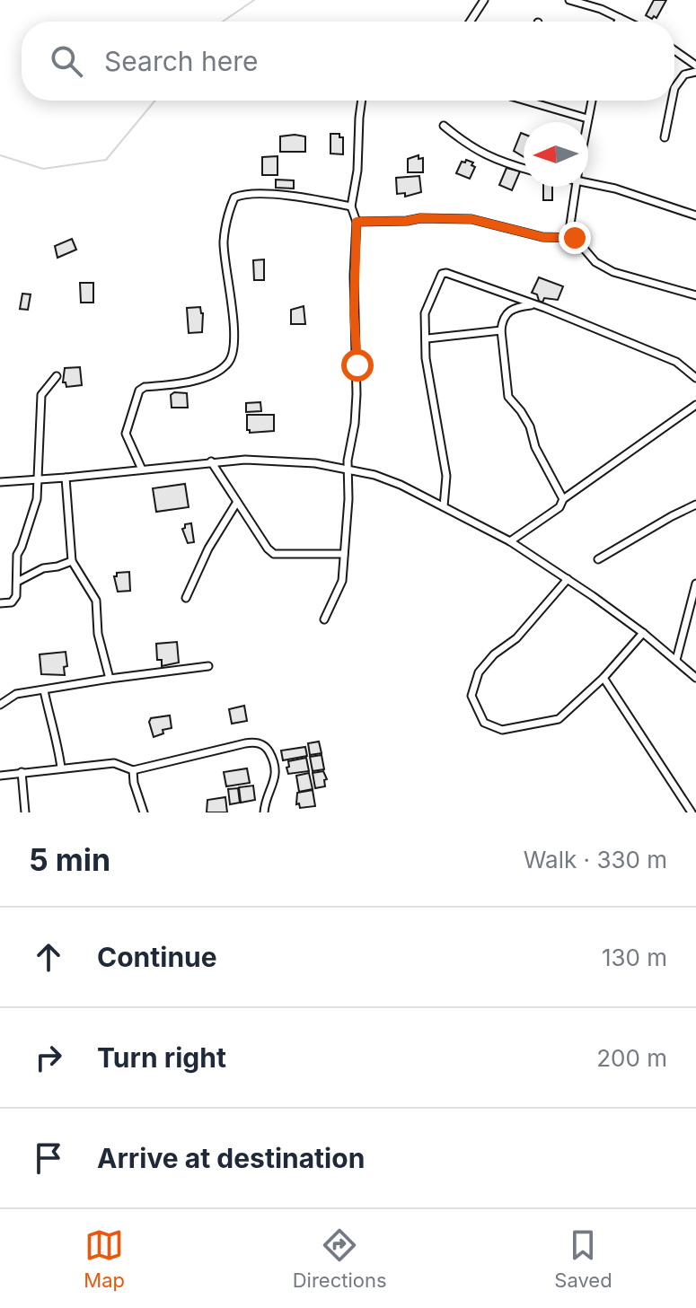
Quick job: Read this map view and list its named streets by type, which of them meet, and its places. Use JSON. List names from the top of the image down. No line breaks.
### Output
{"north":"left","page":{"search":"Search here","heading":["5 min","Walk · 330 m"],"list":[["Continue","130 m"],["Turn right","200 m"],"Arrive at destination"],"nav":["Map","Directions","Saved"]}}
